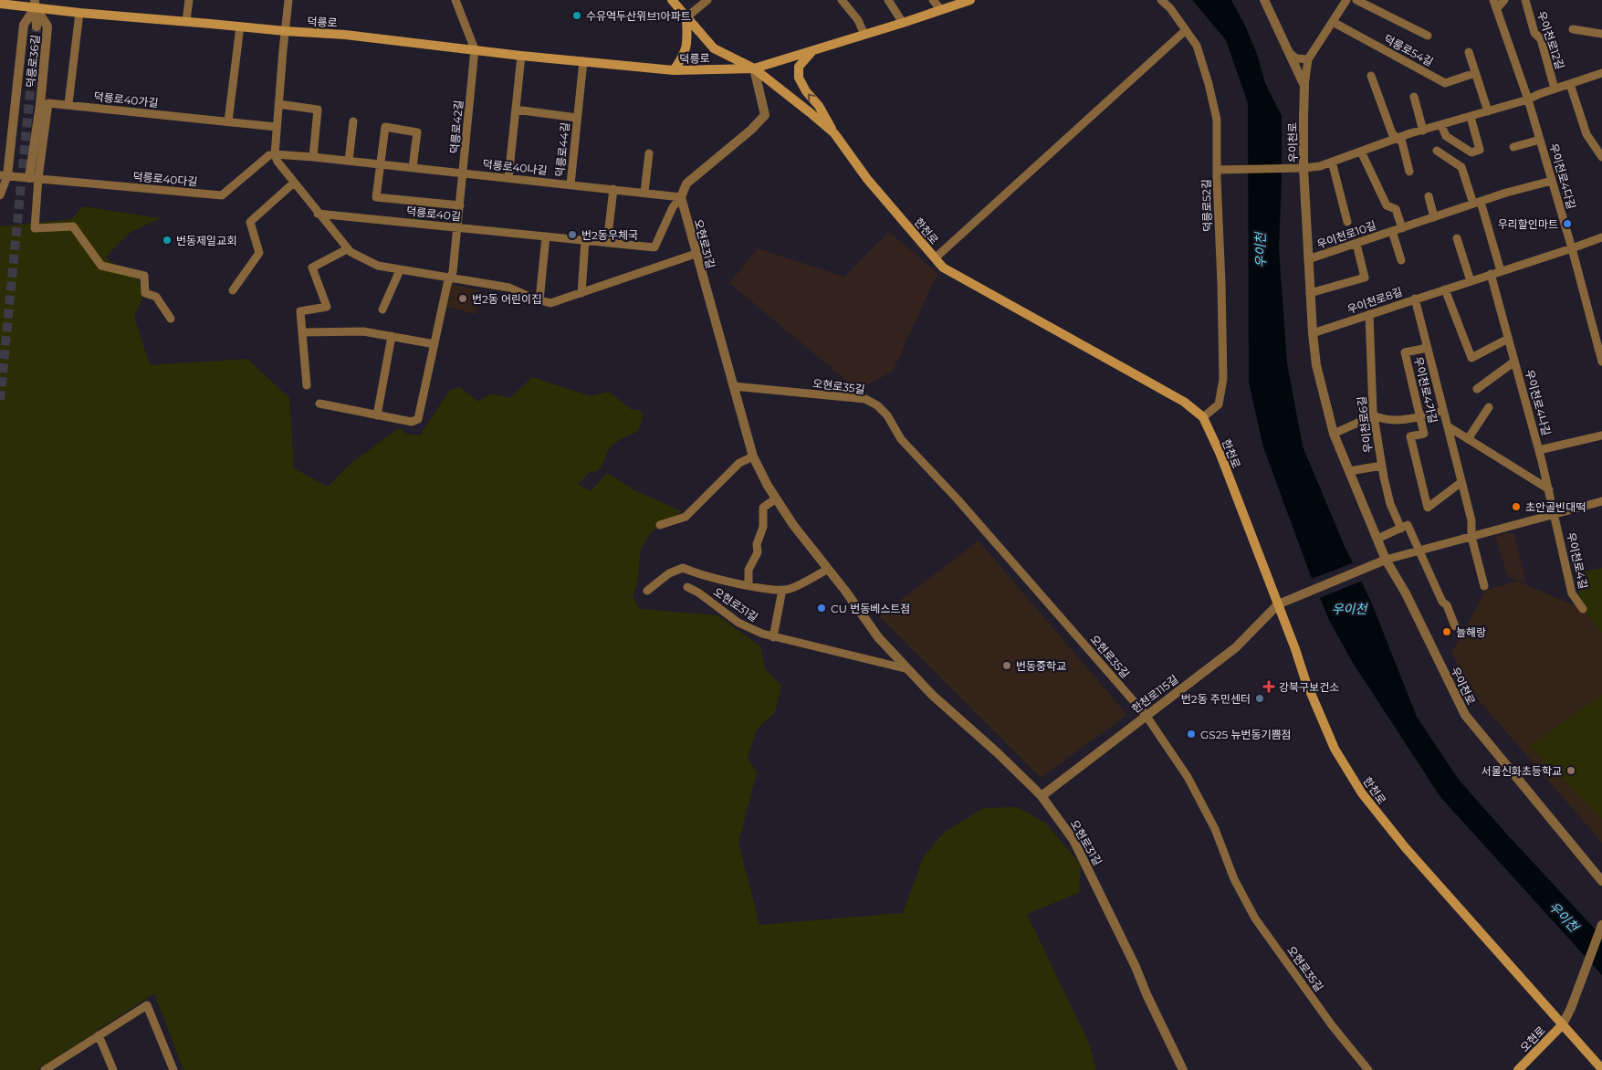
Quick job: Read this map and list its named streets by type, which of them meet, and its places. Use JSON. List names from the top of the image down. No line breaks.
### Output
{"streets":{"main road":["덕릉로","한천로","오현로"],"street":["우이천로12길","덕릉로54길","덕릉로36길","덕릉로40가길","덕릉로42길","우이천로","덕릉로44길","덕릉로40나길","우이천로4다길","덕릉로40다길","덕릉로52길","덕릉로40길","우이천로10길","오현로31길","우이천로8길","오현로35길","우이천로4가길","우이천로4나길","우이천로6길","우이천로4길","한천로115길"]},"crossings":[["덕릉로","덕릉로36길"],["덕릉로","덕릉로42길"],["덕릉로","덕릉로44길"],["덕릉로","한천로"],["우이천로12길","우이천로"],["우이천로12길","우이천로4다길"],["우이천로12길","덕릉로52길"],["덕릉로36길","덕릉로40가길"],["덕릉로36길","덕릉로40다길"],["덕릉로40가길","덕릉로40다길"],["덕릉로42길","덕릉로40나길"],["덕릉로42길","덕릉로40길"],["우이천로","우이천로10길"],["우이천로","우이천로8길"],["덕릉로44길","덕릉로40나길"],["덕릉로40나길","덕릉로40다길"],["덕릉로40나길","덕릉로40길"],["덕릉로40나길","오현로31길"],["우이천로4다길","우이천로10길"],["우이천로4다길","우이천로8길"],["덕릉로52길","한천로"],["덕릉로40길","오현로31길"],["한천로","한천로115길"],["한천로","오현로"],["오현로31길","오현로35길"],["오현로31길","한천로115길"],["우이천로8길","우이천로4가길"],["우이천로8길","우이천로4나길"],["우이천로8길","우이천로6길"],["오현로35길","한천로115길"],["우이천로4가길","우이천로4나길"],["우이천로4나길","우이천로4길"]],"water":["우이천"],"places":{"other":["수유역두산위브1아파트","우리할인마트","번2동우체국","번동제일교회","번2동 어린이집","초안골빈대떡","CU 번동베스트점","늘해랑","번동중학교","번2동 주민센터","GS25 뉴번동기쁨점","서울신화초등학교"],"health":["강북구보건소"]}}
